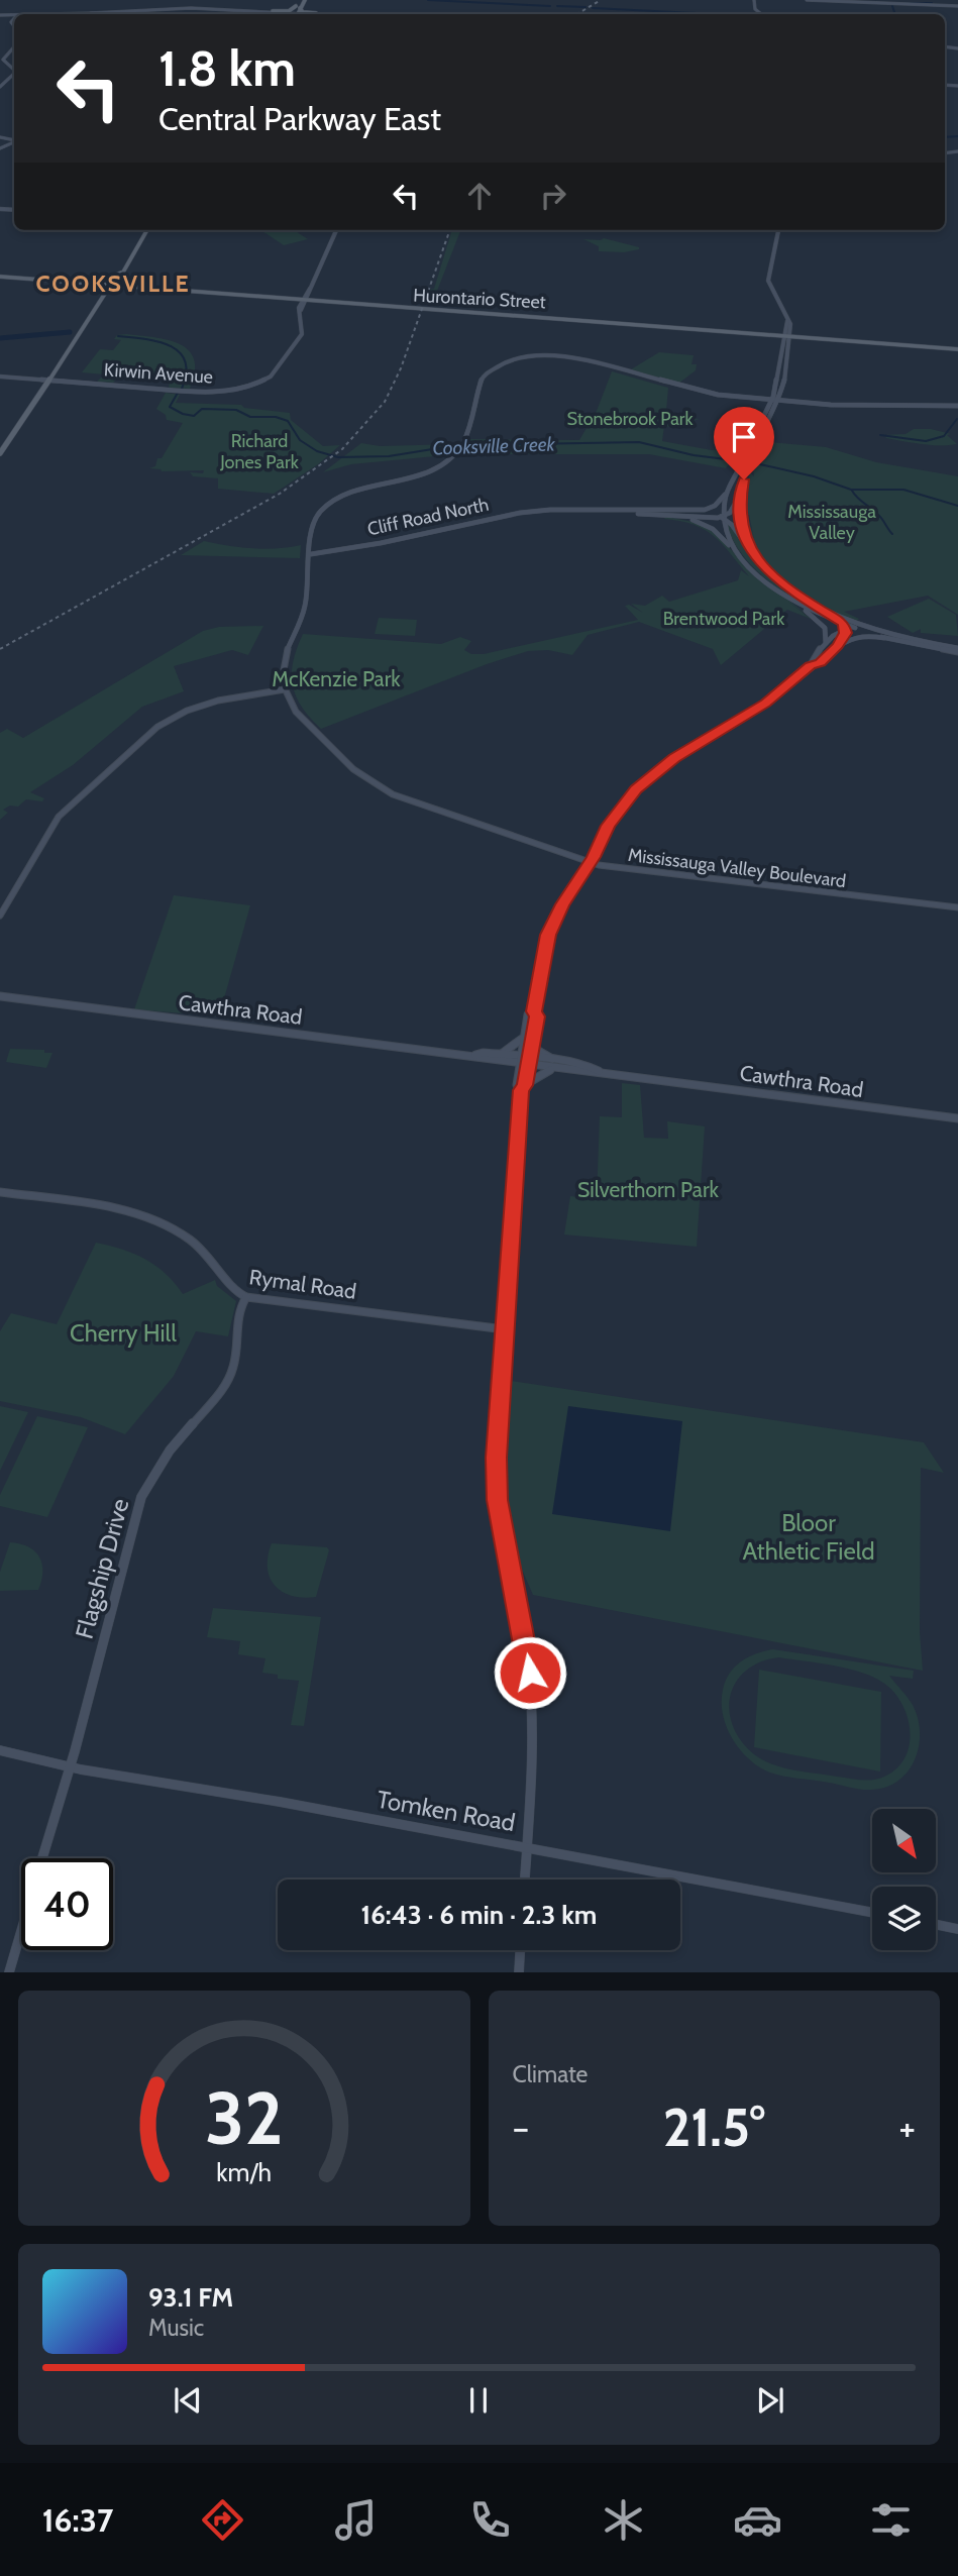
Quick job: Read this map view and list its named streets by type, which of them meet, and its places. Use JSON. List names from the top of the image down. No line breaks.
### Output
{"streets":{"main road":["Hurontario Street"],"street":["Kirwin Avenue","Cliff Road North","Mississauga Valley Boulevard","Cawthra Road","Rymal Road","Flagship Drive","Tomken Road"]},"crossings":[["Hurontario Street","Kirwin Avenue"],["Rymal Road","Flagship Drive"],["Flagship Drive","Tomken Road"]],"districts":["COOKSVILLE"],"water":["Cooksville Creek"],"parks":["Stonebrook Park","Richard Jones Park","Mississauga Valley","Brentwood Park","McKenzie Park","Silverthorn Park","Cherry Hill","Bloor Athletic Field"],"north":"bottom right","page":{"turn":["1.8 km","Central Parkway East"],"limit":"40","trip":"16:43 · 6 min · 2.3 km","tile":"Climate","heat":["−","21.5°","+"],"song":["93.1 FM","Music"],"tabs":"16:37","gauge":["32","km/h"]}}
